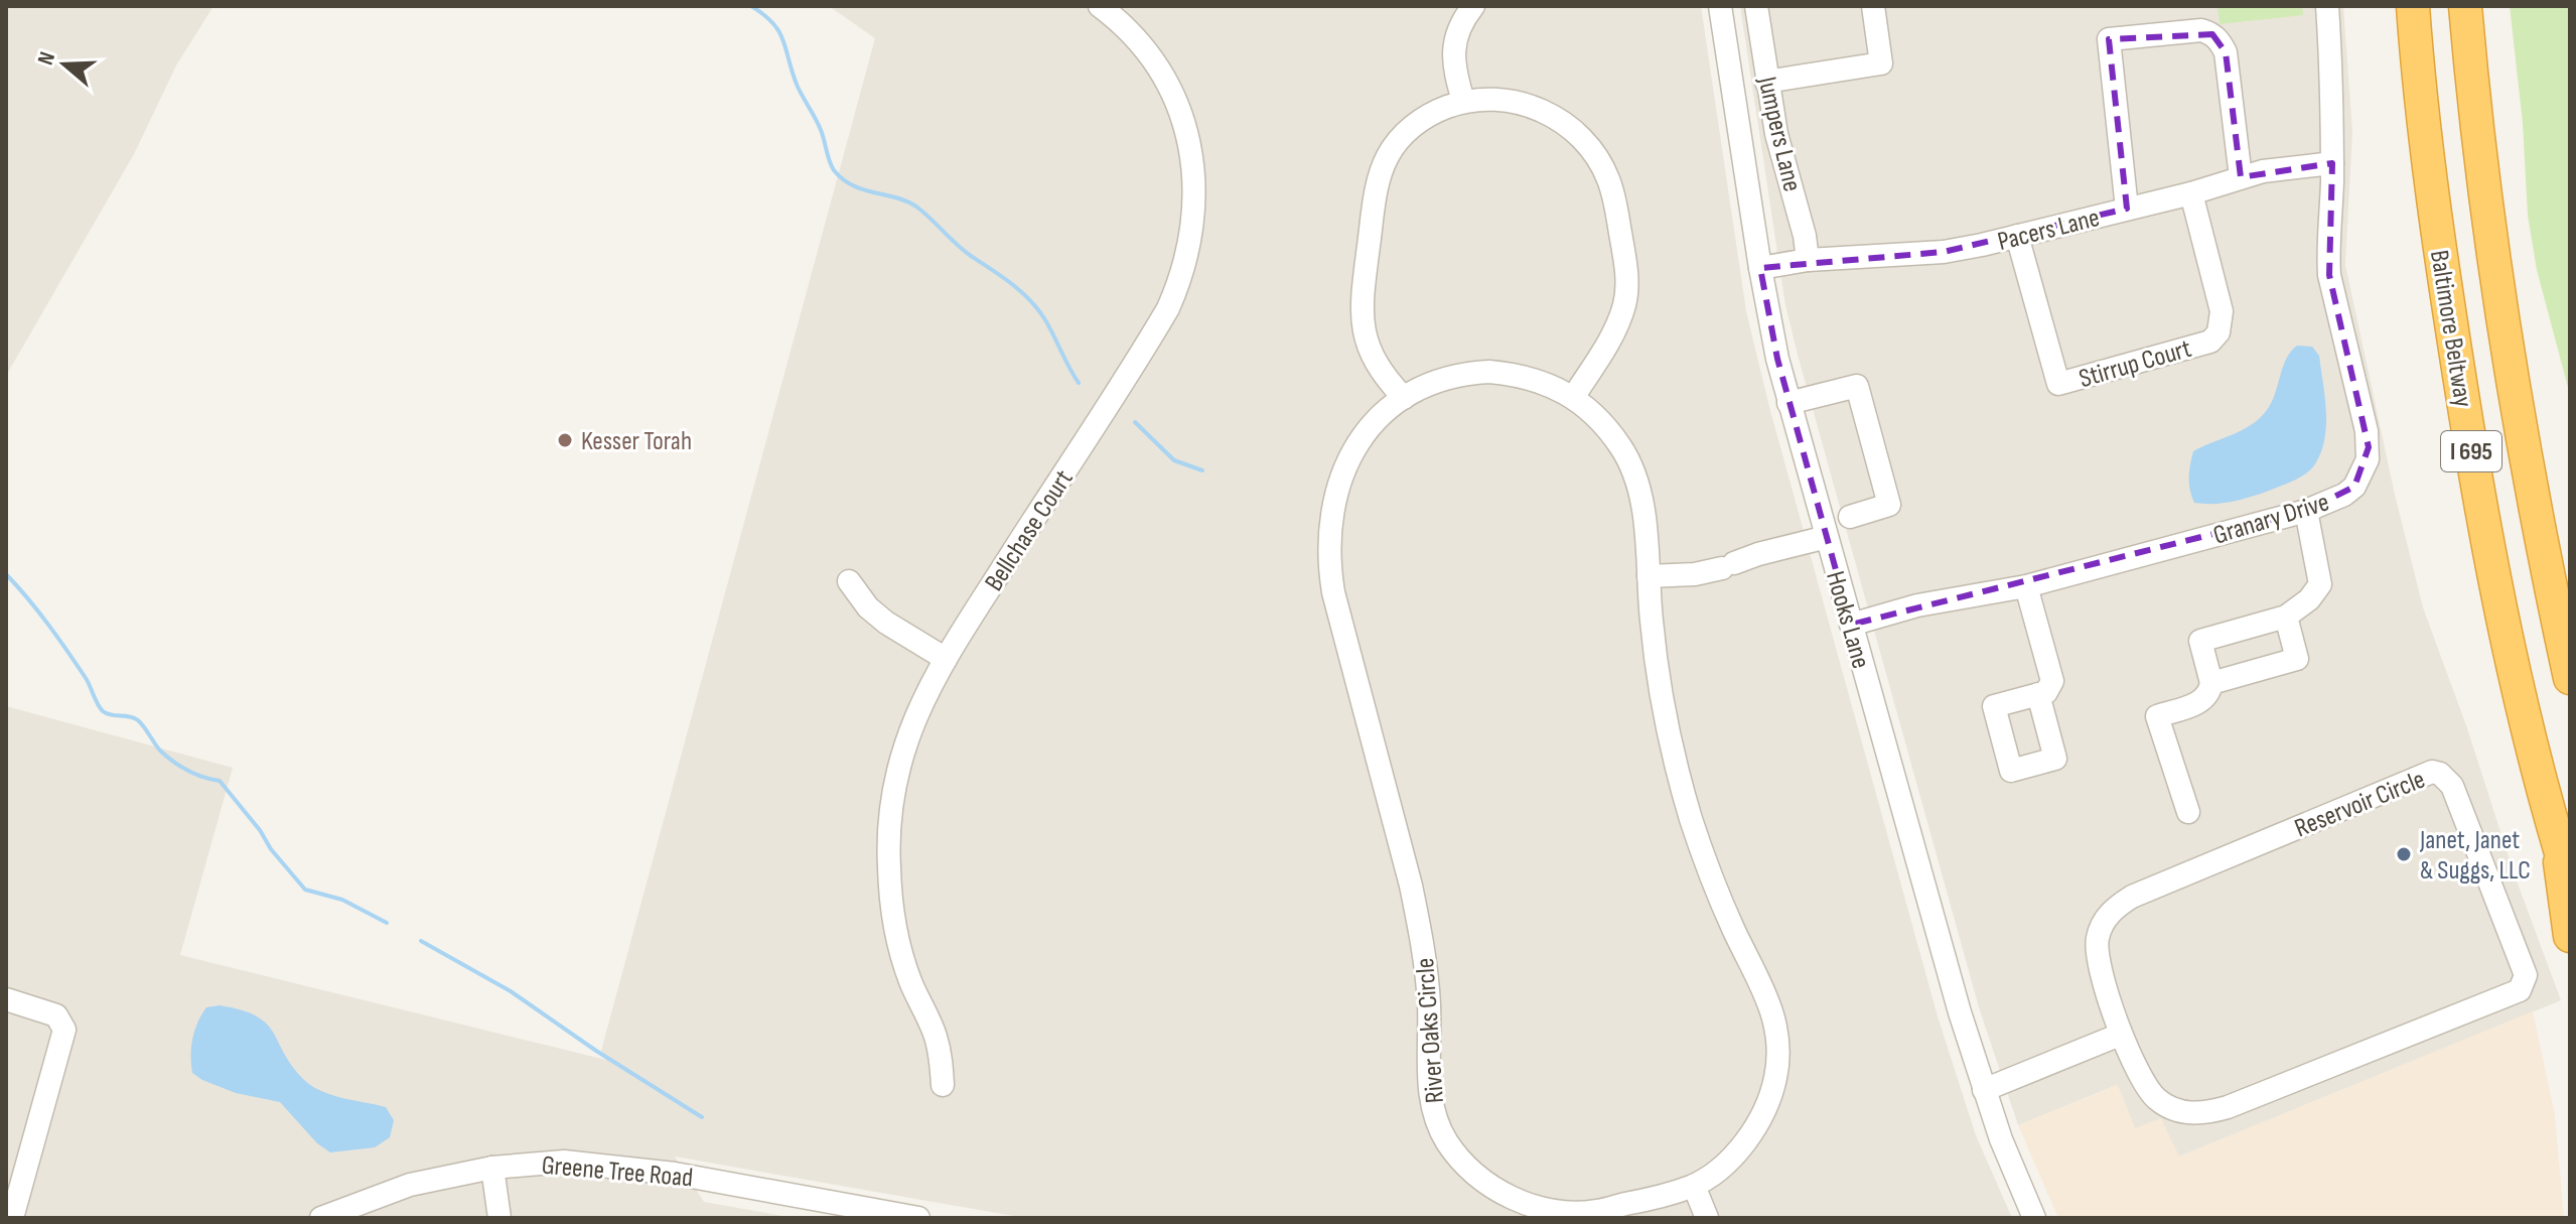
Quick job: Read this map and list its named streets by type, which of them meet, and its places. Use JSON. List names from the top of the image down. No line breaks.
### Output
{"streets":{"highway":["Baltimore Beltway","I 695"],"street":["Jumpers Lane","Pacers Lane","Stirrup Court","Granary Drive","Bellchase Court","Hooks Lane","Reservoir Circle","River Oaks Circle","Greene Tree Road"]},"crossings":[["Jumpers Lane","Pacers Lane"],["Pacers Lane","Stirrup Court"],["Pacers Lane","Granary Drive"],["Pacers Lane","Hooks Lane"],["Granary Drive","Hooks Lane"]],"places":["Kesser Torah","Janet, Janet & Suggs, LLC"],"north":"left"}
